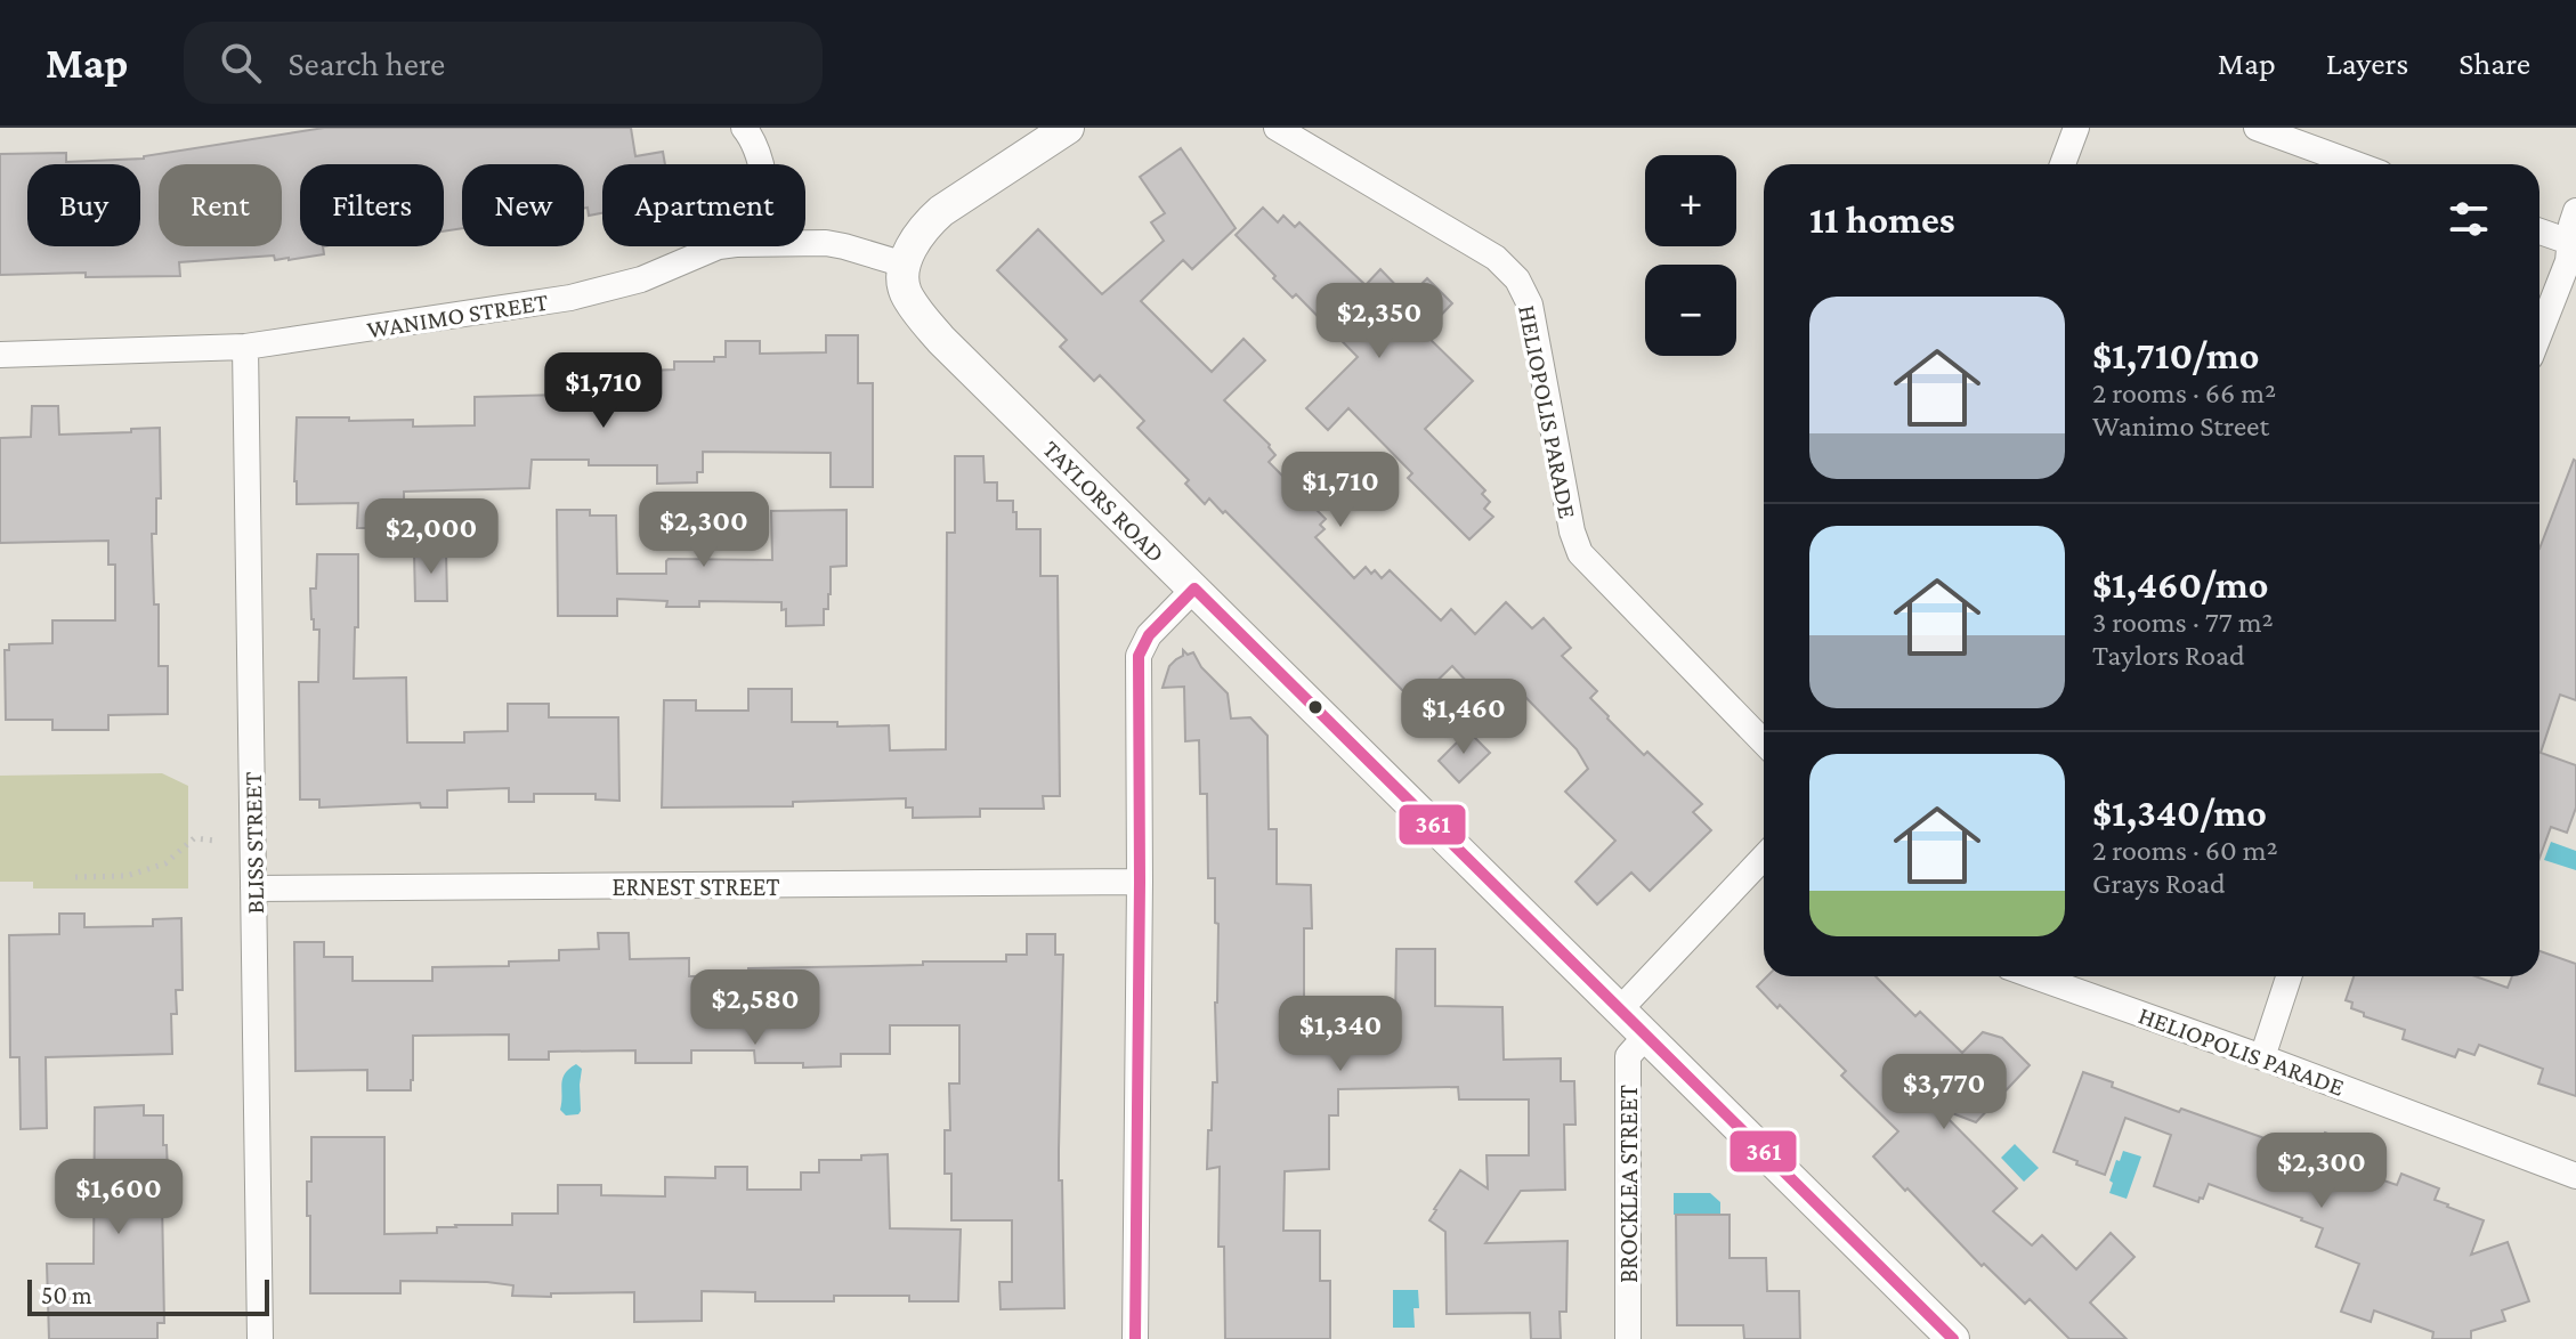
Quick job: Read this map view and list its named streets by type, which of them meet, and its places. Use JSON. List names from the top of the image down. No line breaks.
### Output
{"streets":{"street":["WANIMO STREET","HELIOPOLIS PARADE","TAYLORS ROAD","BLISS STREET","ERNEST STREET","BROCKLEA STREET"]},"crossings":[["WANIMO STREET","TAYLORS ROAD"],["WANIMO STREET","BLISS STREET"],["TAYLORS ROAD","BROCKLEA STREET"],["BLISS STREET","ERNEST STREET"]],"lines":["transit line 361"],"scale_bar":"50 m","page":{"header":"Map","search":"Search here","nav":["Map","Layers","Share"],"map_buttons":["+","−"],"chip":["Buy","Rent","Filters","New","Apartment"],"heading":"11 homes","list":[{"name":"$1,710/mo","note":"2 rooms · 66 m² · Wanimo Street"},{"name":"$1,460/mo","note":"3 rooms · 77 m² · Taylors Road"},{"name":"$1,340/mo","note":"2 rooms · 60 m² · Grays Road"}],"price":["$2,350","$1,710","$1,710","$2,300","$2,000","$1,460","$2,580","$1,340","$3,770","$2,300","$1,600"],"scale":"50 m"}}
